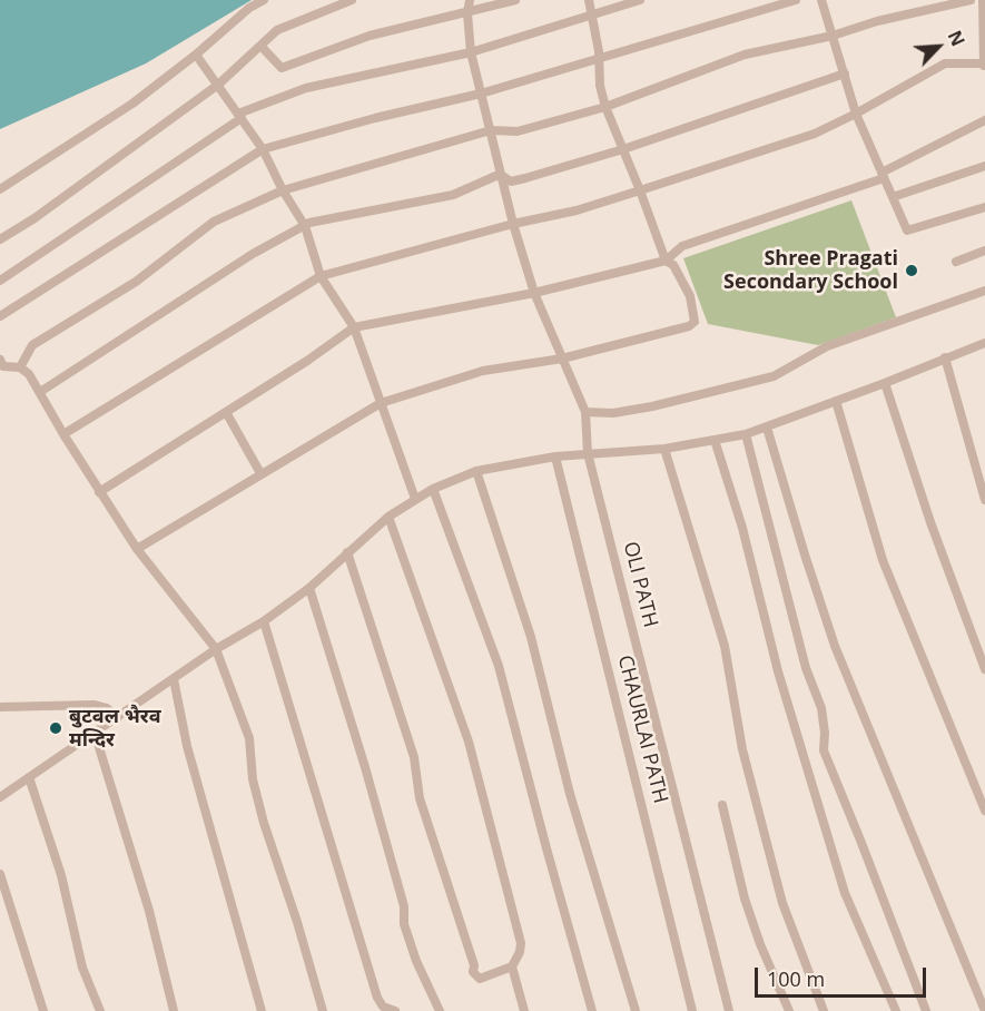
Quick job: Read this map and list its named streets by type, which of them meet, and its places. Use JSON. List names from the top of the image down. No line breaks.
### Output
{"streets":{"street":["OLI PATH","CHAURLAI PATH"]},"places":["Shree Pragati Secondary School","बुटवल भैरव मन्दिर"],"scale_bar":"100 m","north":"top right"}
